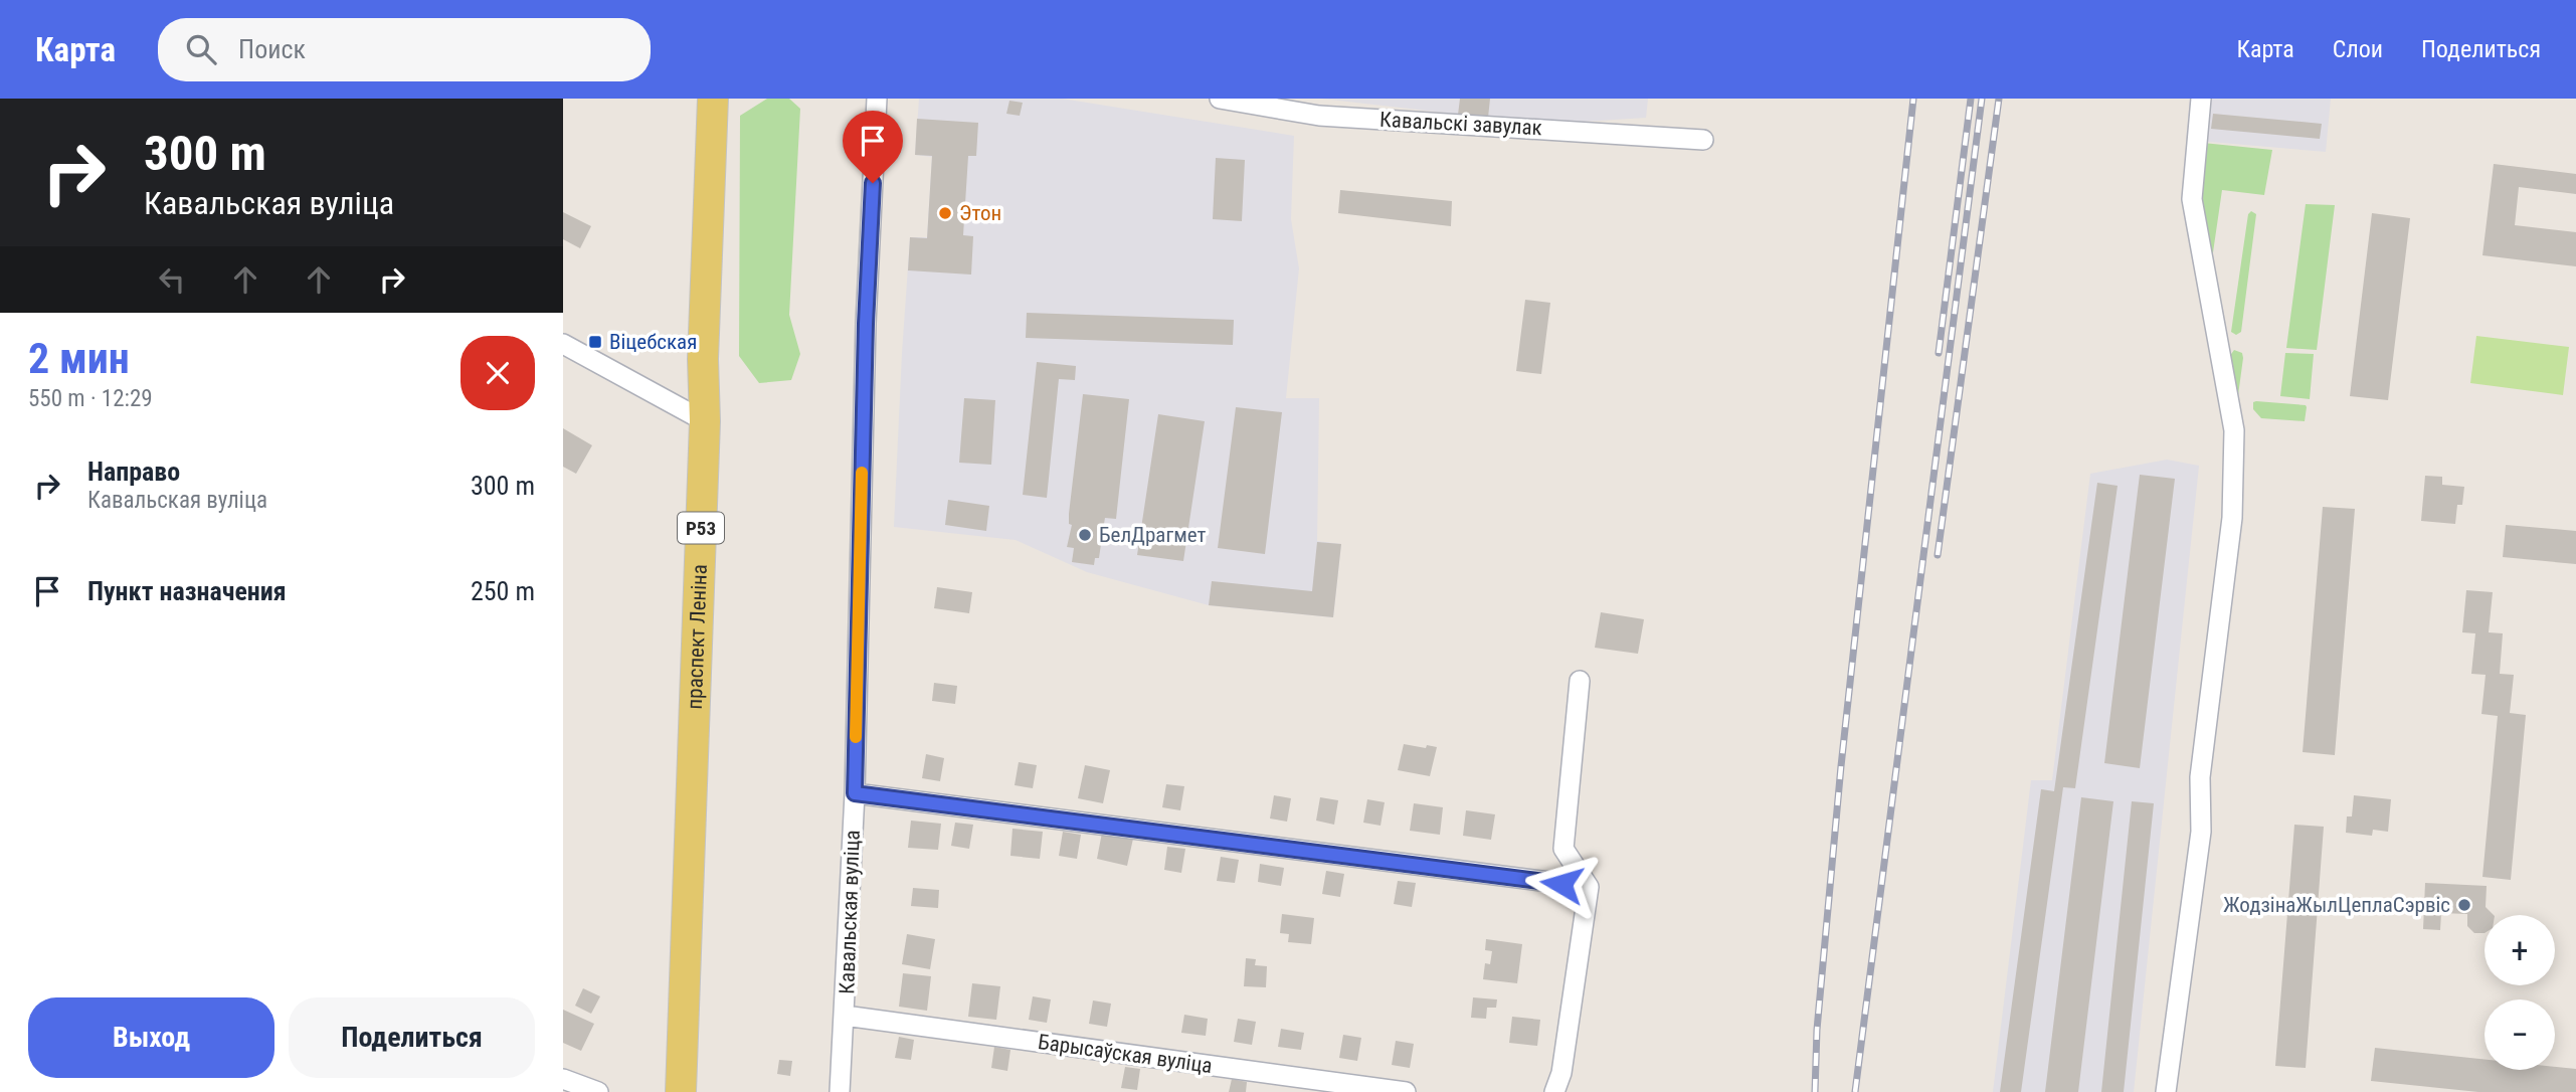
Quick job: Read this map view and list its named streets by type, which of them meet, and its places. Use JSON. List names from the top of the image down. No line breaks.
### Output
{"streets":{"main road":["Р53","праспект Леніна"],"street":["Кавальскі завулак","Кавальская вуліца","Барысаўская вуліца"]},"crossings":[["Кавальская вуліца","Барысаўская вуліца"]],"places":{"other":["Этон","БелДрагмет","ЖодзінаЖылЦеплаСэрвіс"],"transit":["Віцебская"]},"page":{"header":"Карта","search":"Поиск","nav":["Карта","Слои","Поделиться"],"turn":["300 m","Кавальская вуліца"],"heading":["2 мин","550 m · 12:29"],"list":[{"name":"Направо","note":"Кавальская вуліца","value":"300 m"},{"name":"Пункт назначения","value":"250 m"}],"map_buttons":["+","−"],"buttons":["Выход","Поделиться"]}}
